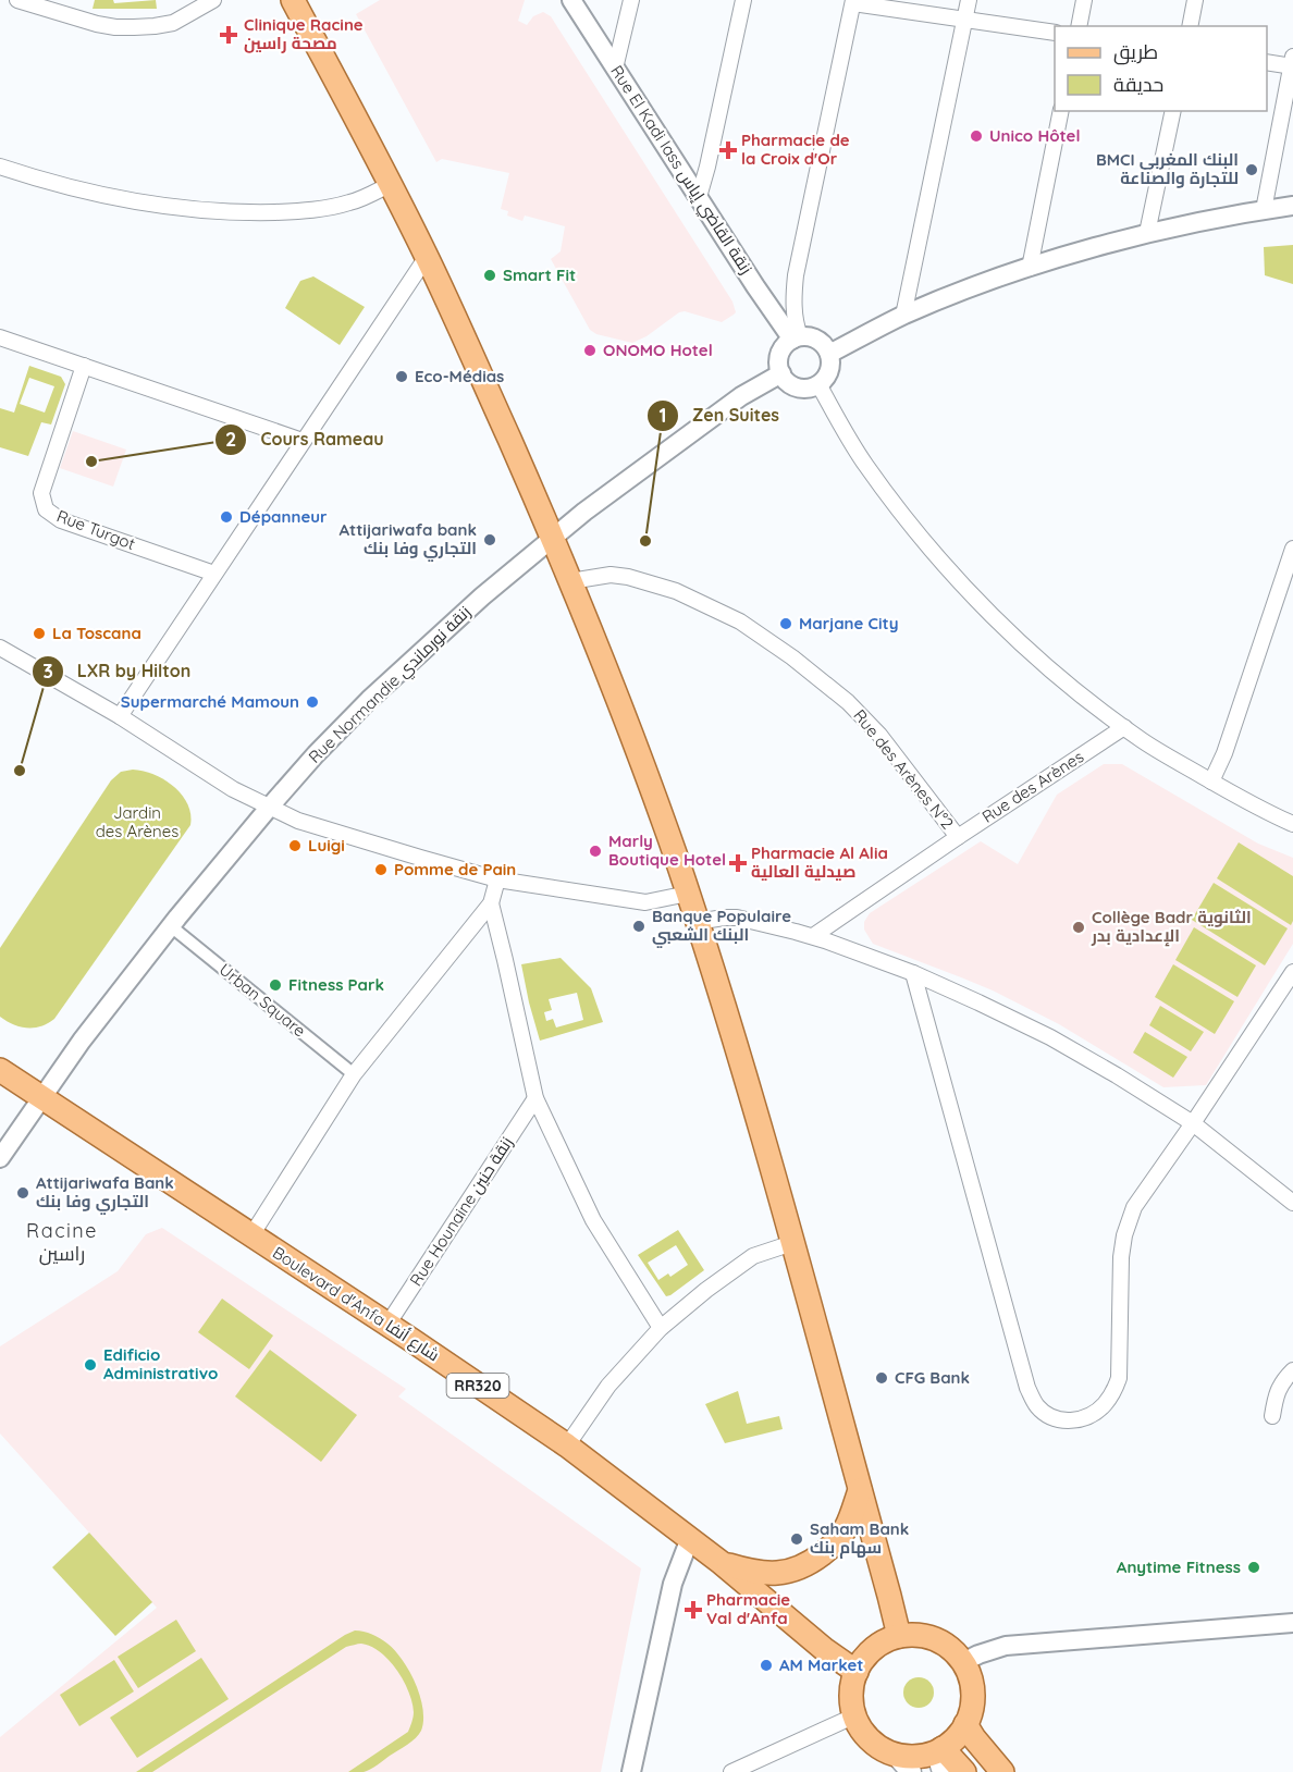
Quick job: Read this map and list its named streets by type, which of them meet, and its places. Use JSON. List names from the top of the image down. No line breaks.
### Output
{"streets":{"main road":["Boulevard d'Anfa شارع أنفا","RR320"],"street":["Rue El Kadi Iass زنقة القاضي إياس","Rue Turgot","Rue Normandie زنقة نورماندي","Rue des Arènes N°2","Rue des Arènes","Urban Square","Rue Hounaine زنقة حنين"]},"crossings":[["Rue El Kadi Iass زنقة القاضي إياس","Rue Normandie زنقة نورماندي"],["Rue Normandie زنقة نورماندي","Urban Square"],["Rue Normandie زنقة نورماندي","Boulevard d'Anfa شارع أنفا"],["Rue des Arènes N°2","Rue des Arènes"],["Rue Hounaine زنقة حنين","Boulevard d'Anfa شارع أنفا"]],"districts":["Racine راسين"],"parks":["Jardin des Arènes"],"places":{"health":["Clinique Racine مصحة راسين","Pharmacie de la Croix d'Or","Pharmacie Al Alia صيدلية العالية","Pharmacie Val d'Anfa"],"other":["Unico Hôtel","BMCI البنك المغربي للتجارة والصناعة","Smart Fit","ONOMO Hotel","Eco-Médias","Cours Rameau","Dépanneur","Attijariwafa bank التجاري وفا بنك","Zen Suites","Marjane City","La Toscana","Supermarché Mamoun","LXR by Hilton","Luigi","Marly Boutique Hotel","Pomme de Pain","Banque Populaire البنك الشعبي","Collège Badr الثانوية الإعدادية بدر","Fitness Park","Attijariwafa Bank التجاري وفا بنك","Edificio Administrativo","CFG Bank","Saham Bank سهام بنك","Anytime Fitness","AM Market"]},"legend":["طريق","حديقة"]}
